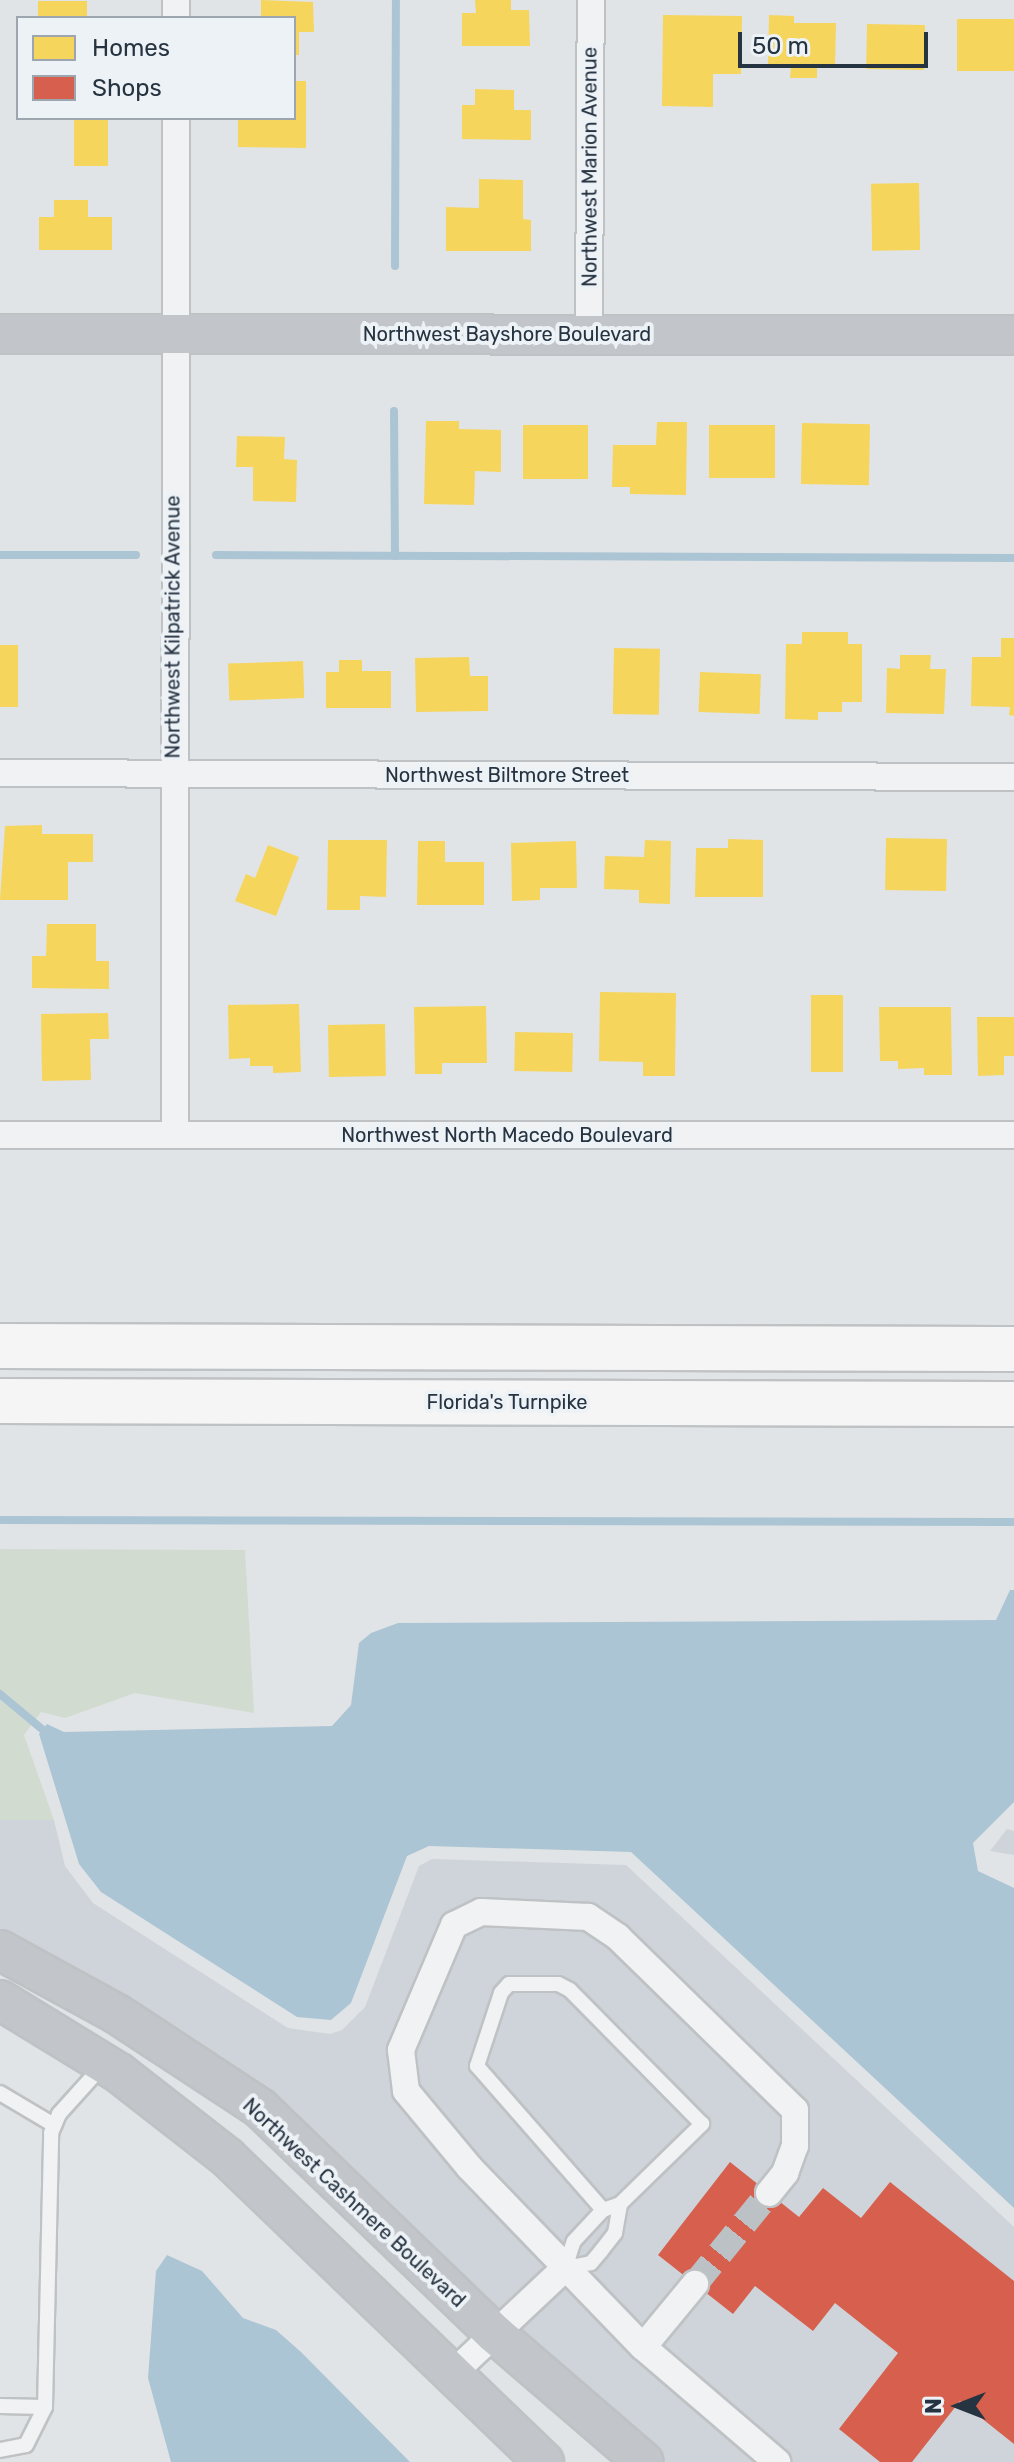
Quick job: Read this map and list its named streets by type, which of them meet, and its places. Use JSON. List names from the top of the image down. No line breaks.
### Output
{"streets":{"highway":["Florida's Turnpike"],"street":["Northwest Marion Avenue","Northwest Bayshore Boulevard","Northwest Kilpatrick Avenue","Northwest Biltmore Street","Northwest North Macedo Boulevard","Northwest Cashmere Boulevard"]},"crossings":[["Northwest Marion Avenue","Northwest Bayshore Boulevard"],["Northwest Bayshore Boulevard","Northwest Kilpatrick Avenue"],["Northwest Kilpatrick Avenue","Northwest Biltmore Street"],["Northwest Kilpatrick Avenue","Northwest North Macedo Boulevard"]],"legend":["Homes","Shops"],"scale_bar":"50 m","north":"left"}
